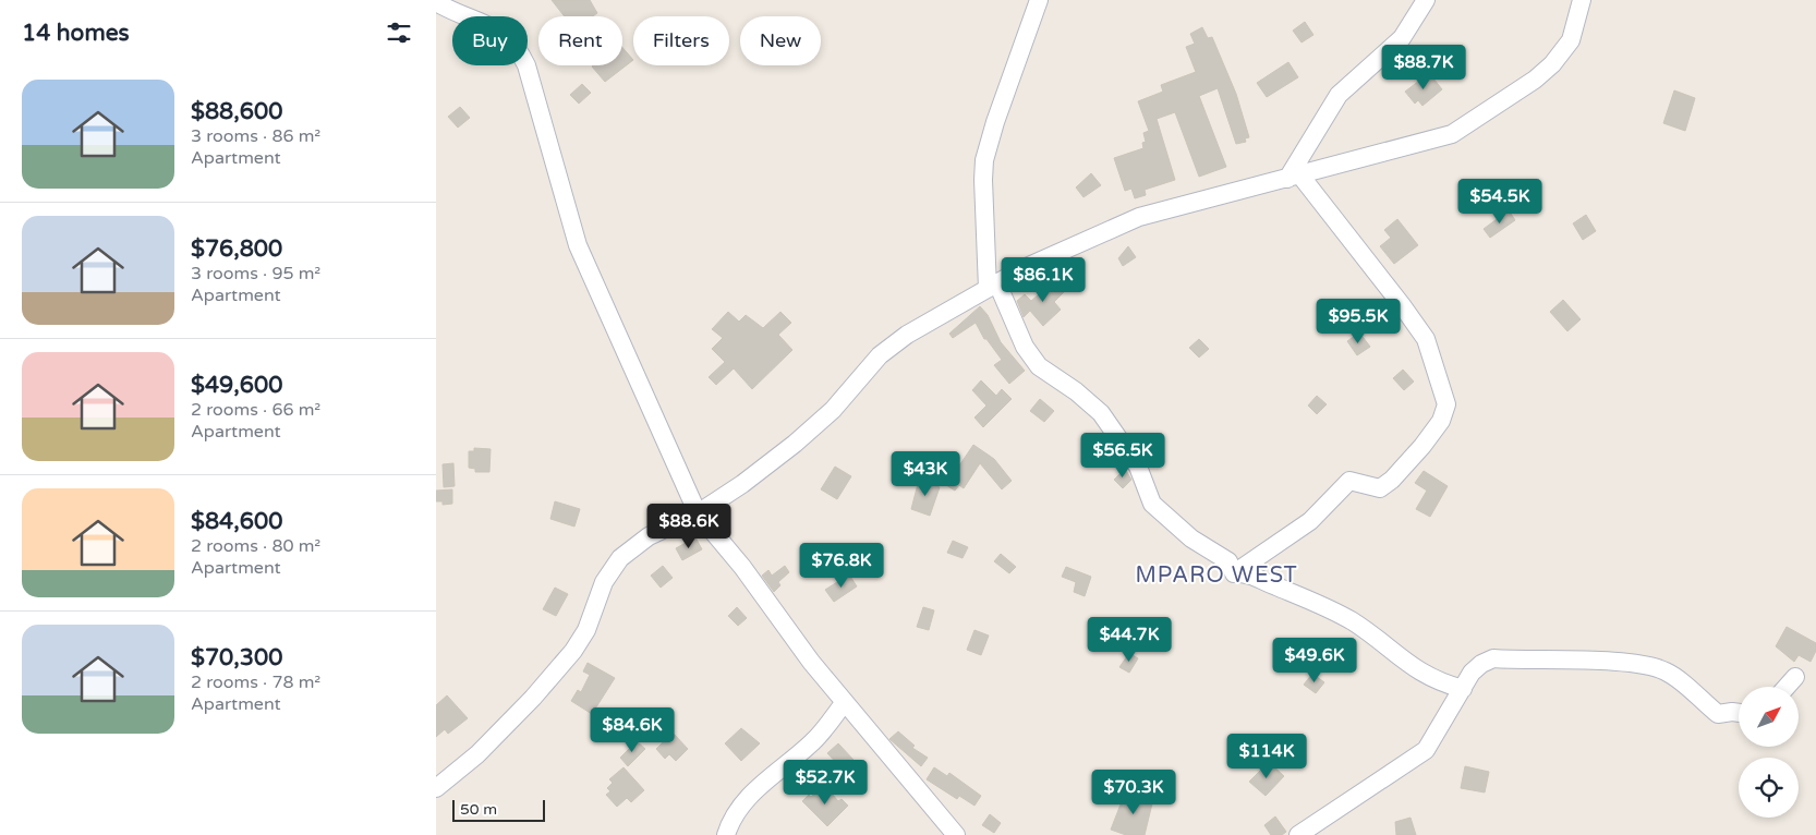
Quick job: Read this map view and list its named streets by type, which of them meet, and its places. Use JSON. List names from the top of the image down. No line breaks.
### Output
{"districts":["MPARO WEST"],"scale_bar":"50 m","north":"top right","page":{"heading":"14 homes","chip":["Buy","Rent","Filters","New"],"price":["$88.7K","$54.5K","$86.1K","$95.5K","$56.5K","$43K","$88.6K","$76.8K","$44.7K","$49.6K","$84.6K","$114K","$52.7K","$70.3K"],"list":[{"name":"$88,600","note":"3 rooms · 86 m² · Apartment"},{"name":"$76,800","note":"3 rooms · 95 m² · Apartment"},{"name":"$49,600","note":"2 rooms · 66 m² · Apartment"},{"name":"$84,600","note":"2 rooms · 80 m² · Apartment"},{"name":"$70,300","note":"2 rooms · 78 m² · Apartment"}],"scale":"50 m"}}
